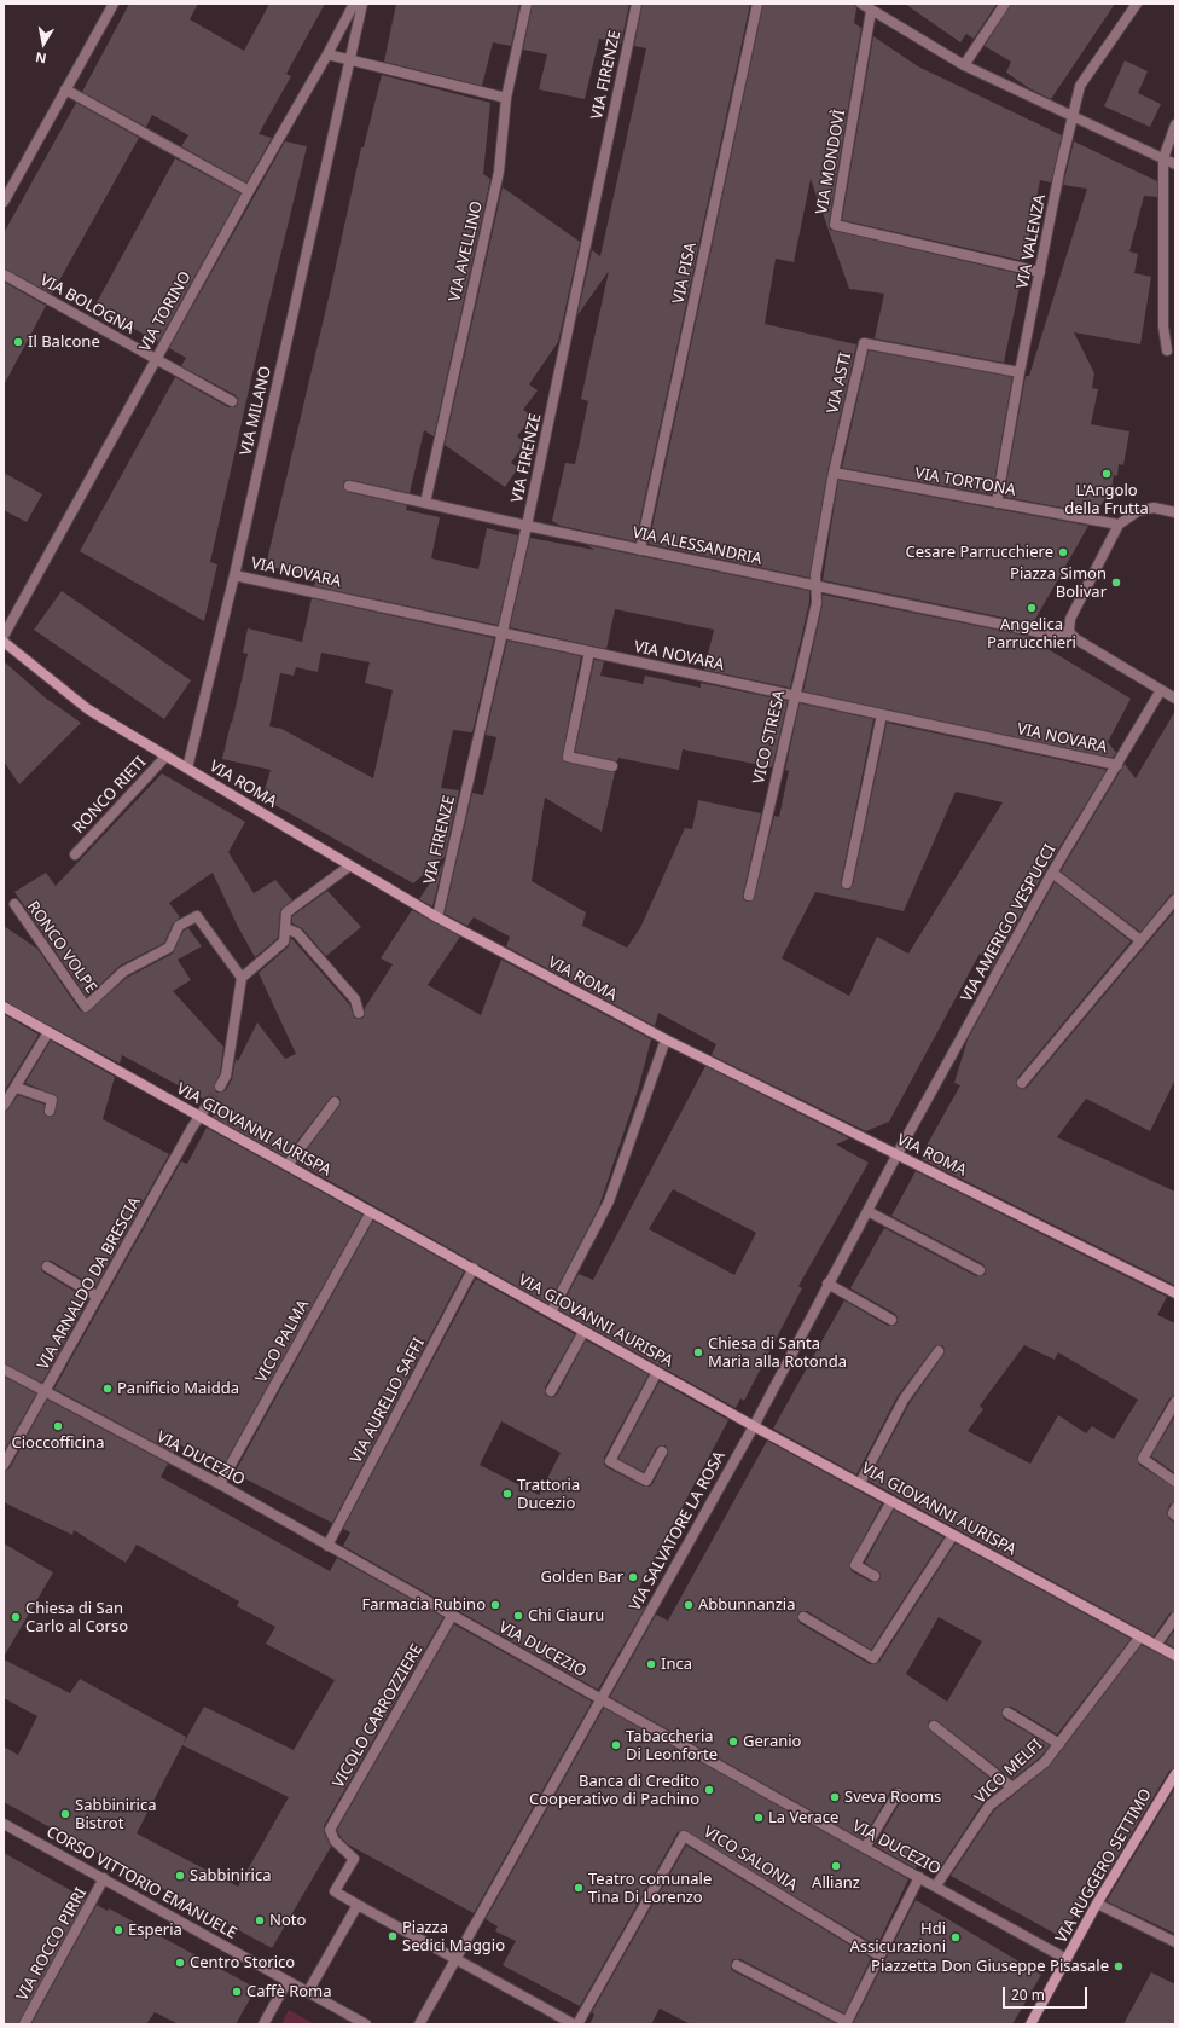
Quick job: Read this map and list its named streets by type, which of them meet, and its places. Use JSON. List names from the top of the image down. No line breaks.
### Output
{"streets":{"main road":["VIA ROMA","VIA GIOVANNI AURISPA","VIA RUGGERO SETTIMO"],"street":["VIA FIRENZE","VIA MONDOVÌ","VIA VALENZA","VIA AVELLINO","VIA PISA","VIA BOLOGNA","VIA TORINO","VIA ASTI","VIA MILANO","VIA TORTONA","VIA ALESSANDRIA","VIA NOVARA","VICO STRESA","RONCO RIETI","VIA AMERIGO VESPUCCI","RONCO VOLPE","VIA ARNALDO DA BRESCIA","VICO PALMA","VIA AURELIO SAFFI","VIA DUCEZIO","VIA SALVATORE LA ROSA","VICOLO CARROZZIERE","VICO MELFI","VICO SALONIA","CORSO VITTORIO EMANUELE","VIA ROCCO PIRRI"]},"crossings":[["VIA FIRENZE","VIA ALESSANDRIA"],["VIA FIRENZE","VIA NOVARA"],["VIA FIRENZE","VIA ROMA"],["VIA MONDOVÌ","VIA VALENZA"],["VIA VALENZA","VIA ASTI"],["VIA VALENZA","VIA TORTONA"],["VIA AVELLINO","VIA ALESSANDRIA"],["VIA PISA","VIA ALESSANDRIA"],["VIA BOLOGNA","VIA TORINO"],["VIA ASTI","VIA TORTONA"],["VIA ASTI","VIA ALESSANDRIA"],["VIA ASTI","VICO STRESA"],["VIA MILANO","VIA NOVARA"],["VIA MILANO","VIA ROMA"],["VIA ALESSANDRIA","VICO STRESA"],["VIA NOVARA","VICO STRESA"],["VIA NOVARA","VIA AMERIGO VESPUCCI"],["VIA ROMA","RONCO RIETI"],["VIA ROMA","VIA AMERIGO VESPUCCI"],["VIA ROMA","VIA SALVATORE LA ROSA"],["VIA AMERIGO VESPUCCI","VIA SALVATORE LA ROSA"],["VIA GIOVANNI AURISPA","VIA ARNALDO DA BRESCIA"],["VIA GIOVANNI AURISPA","VICO PALMA"],["VIA GIOVANNI AURISPA","VIA AURELIO SAFFI"],["VIA GIOVANNI AURISPA","VIA SALVATORE LA ROSA"],["VIA GIOVANNI AURISPA","VICO MELFI"],["VIA ARNALDO DA BRESCIA","VIA DUCEZIO"],["VICO PALMA","VIA DUCEZIO"],["VIA AURELIO SAFFI","VIA DUCEZIO"],["VIA DUCEZIO","VIA SALVATORE LA ROSA"],["VIA DUCEZIO","VICOLO CARROZZIERE"],["VIA DUCEZIO","VICO MELFI"],["VIA DUCEZIO","VIA RUGGERO SETTIMO"],["CORSO VITTORIO EMANUELE","VIA ROCCO PIRRI"]],"places":["Il Balcone","L'Angolo della Frutta","Cesare Parrucchiere","Piazza Simon Bolivar","Angelica Parrucchieri","Chiesa di Santa Maria alla Rotonda","Panificio Maidda","Cioccofficina","Trattoria Ducezio","Golden Bar","Farmacia Rubino","Abbunnanzia","Chi Ciauru","Chiesa di San Carlo al Corso","Inca","Geranio","Tabaccheria Di Leonforte","Banca di Credito Cooperativo di Pachino","Sveva Rooms","Sabbinirica Bistrot","La Verace","Allianz","Sabbinirica","Teatro comunale Tina Di Lorenzo","Noto","Esperia","Piazza Sedici Maggio","Hdi Assicurazioni","Centro Storico","Piazzetta Don Giuseppe Pisasale","Caffè Roma"],"scale_bar":"20 m","north":"bottom"}
